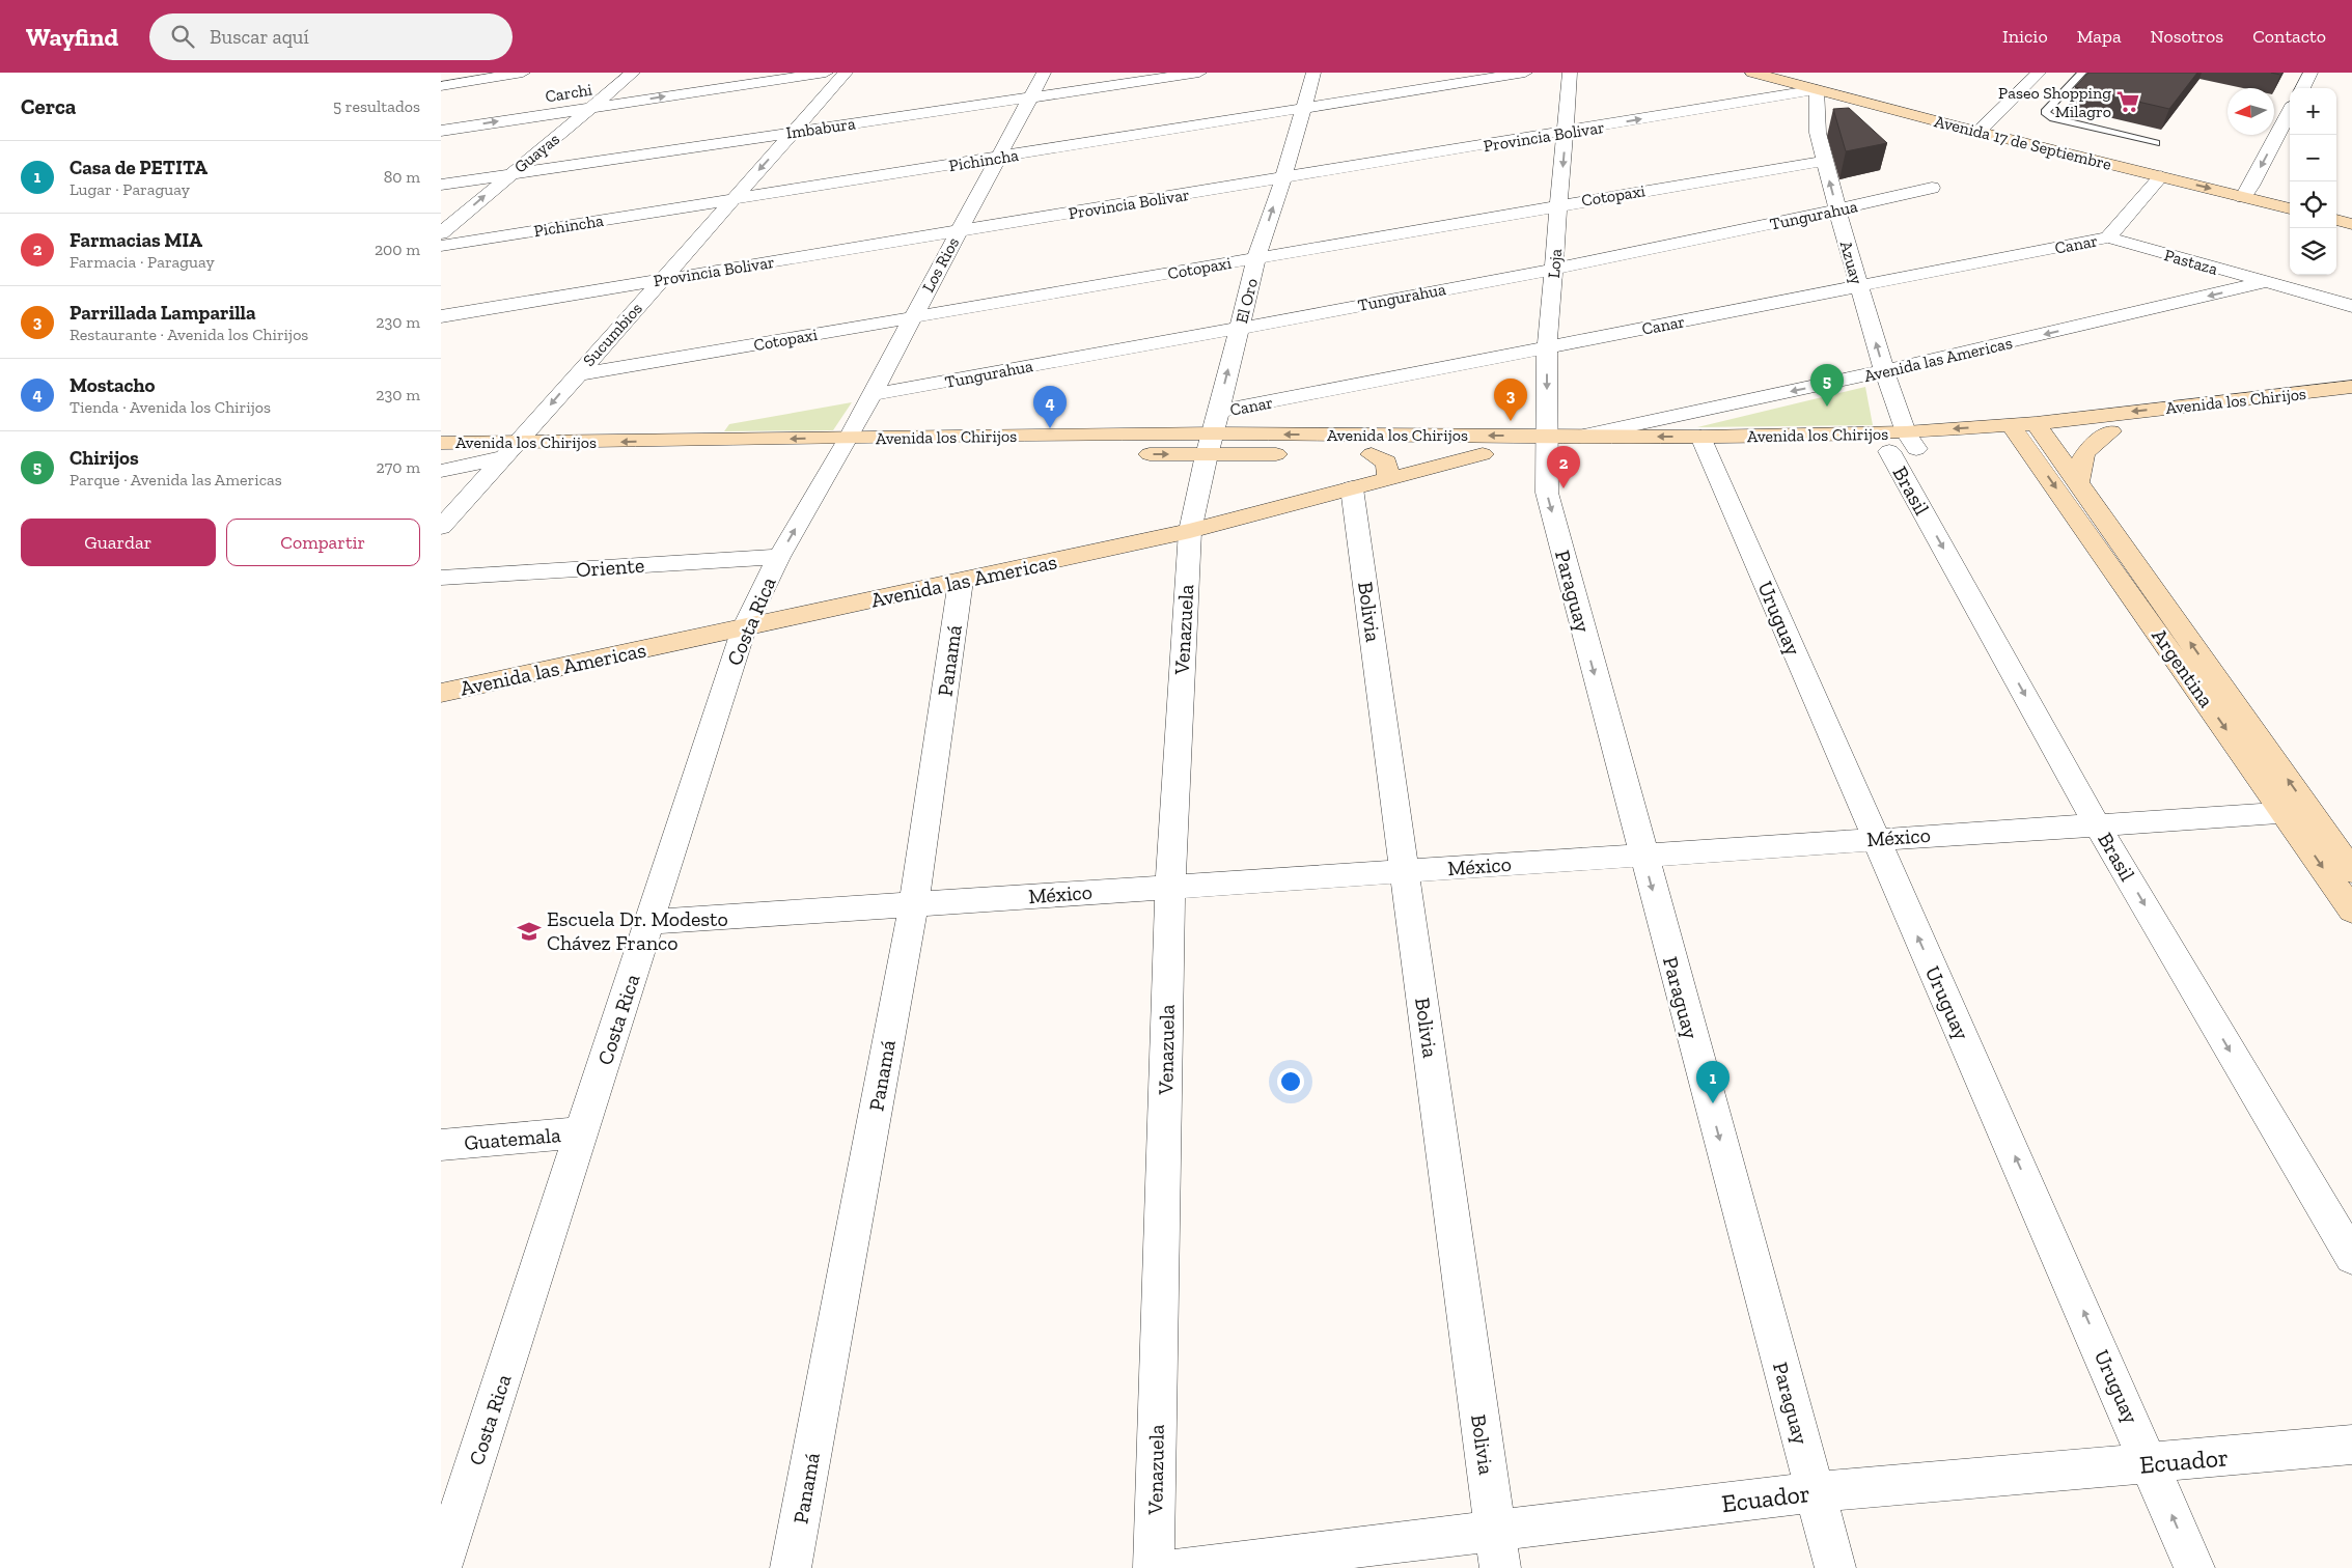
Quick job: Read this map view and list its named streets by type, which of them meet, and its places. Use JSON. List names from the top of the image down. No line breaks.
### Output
{"streets":{"street":["Carchi","Imbabura","Provincia Bolivar","Avenida 17 de Septiembre","Guayas","Pichincha","Cotopaxi","Tungurahua","Canar","Pastaza","Azuay","Loja","Los Rios","El Oro","Sucumbios","Avenida las Americas","Avenida los Chirijos","Brasil","Oriente","Paraguay","Bolivia","Uruguay","Costa Rica","Venazuela","Panamá","Argentina","México","Guatemala","Ecuador"]},"crossings":[["Carchi","Guayas"],["Imbabura","Guayas"],["Imbabura","Los Rios"],["Imbabura","Sucumbios"],["Provincia Bolivar","Avenida 17 de Septiembre"],["Provincia Bolivar","Azuay"],["Provincia Bolivar","Loja"],["Provincia Bolivar","Los Rios"],["Provincia Bolivar","El Oro"],["Provincia Bolivar","Sucumbios"],["Avenida 17 de Septiembre","Azuay"],["Pichincha","Los Rios"],["Pichincha","El Oro"],["Pichincha","Sucumbios"],["Cotopaxi","Azuay"],["Cotopaxi","Loja"],["Cotopaxi","Los Rios"],["Cotopaxi","El Oro"],["Cotopaxi","Sucumbios"],["Tungurahua","Azuay"],["Tungurahua","Loja"],["Tungurahua","Los Rios"],["Tungurahua","El Oro"],["Canar","Pastaza"],["Canar","Azuay"],["Canar","Loja"],["Canar","El Oro"],["Pastaza","Avenida las Americas"],["Azuay","Avenida las Americas"],["Azuay","Avenida los Chirijos"],["Azuay","Brasil"],["Loja","Avenida los Chirijos"],["Loja","Paraguay"],["Los Rios","Avenida los Chirijos"],["Los Rios","Costa Rica"],["El Oro","Avenida las Americas"],["El Oro","Avenida los Chirijos"],["El Oro","Venazuela"],["Sucumbios","Avenida los Chirijos"],["Avenida las Americas","Avenida los Chirijos"],["Avenida las Americas","Bolivia"],["Avenida las Americas","Costa Rica"],["Avenida las Americas","Venazuela"],["Avenida las Americas","Panamá"],["Avenida los Chirijos","Brasil"],["Avenida los Chirijos","Paraguay"],["Avenida los Chirijos","Uruguay"],["Avenida los Chirijos","Costa Rica"],["Avenida los Chirijos","Argentina"],["Brasil","México"],["Oriente","Costa Rica"],["Paraguay","México"],["Paraguay","Ecuador"],["Bolivia","México"],["Bolivia","Ecuador"],["Uruguay","México"],["Uruguay","Ecuador"],["Costa Rica","México"],["Costa Rica","Guatemala"],["Venazuela","México"],["Panamá","México"],["Argentina","México"]],"one_way":["Carchi","Guayas","Azuay","Loja","El Oro","Avenida las Americas","Brasil","Paraguay","Uruguay"],"places":{"supermarket":["Paseo Shopping Milagro"],"school or university":["Escuela Dr. Modesto Chávez Franco"]},"north":"left","page":{"header":"Wayfind","search":"Buscar aquí","nav":["Inicio","Mapa","Nosotros","Contacto"],"heading":["Cerca","5 resultados"],"map_buttons":["+","−"],"list":[{"mark":"1","name":"Casa de PETITA","note":"Lugar · Paraguay","value":"80 m"},{"mark":"2","name":"Farmacias MIA","note":"Farmacia · Paraguay","value":"200 m"},{"mark":"3","name":"Parrillada Lamparilla","note":"Restaurante · Avenida los Chirijos","value":"230 m"},{"mark":"4","name":"Mostacho","note":"Tienda · Avenida los Chirijos","value":"230 m"},{"mark":"5","name":"Chirijos","note":"Parque · Avenida las Americas","value":"270 m"}],"pins":["5","3","4","2","1"],"buttons":["Guardar","Compartir"]}}
